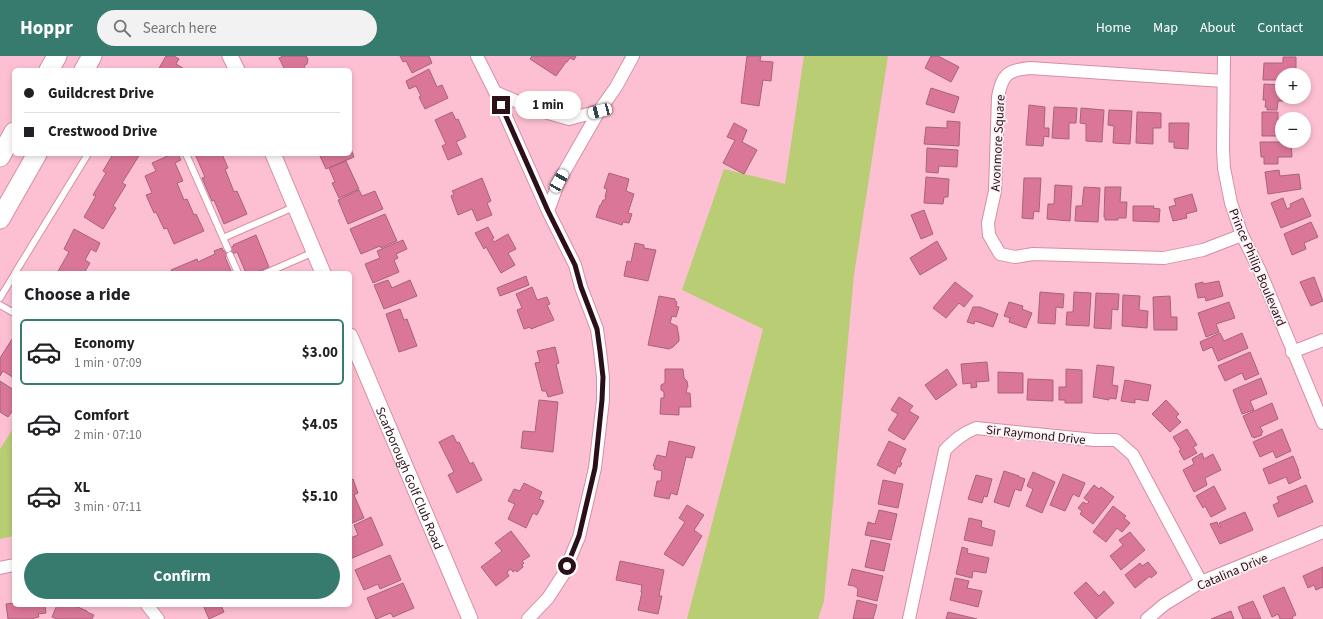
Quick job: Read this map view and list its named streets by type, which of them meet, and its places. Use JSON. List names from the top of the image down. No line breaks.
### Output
{"streets":{"street":["Avonmore Square","Prince Philip Boulevard","Sir Raymond Drive","Scarborough Golf Club Road","Catalina Drive"]},"crossings":[["Avonmore Square","Prince Philip Boulevard"],["Sir Raymond Drive","Catalina Drive"]],"page":{"header":"Hoppr","search":"Search here","nav":["Home","Map","About","Contact"],"map_buttons":["+","−"],"banner":["Guildcrest Drive","Crestwood Drive"],"bubble":"1 min","heading":"Choose a ride","list":[{"name":"Economy","note":"1 min · 07:09","value":"$3.00"},{"name":"Comfort","note":"2 min · 07:10","value":"$4.05"},{"name":"XL","note":"3 min · 07:11","value":"$5.10"}],"buttons":"Confirm"}}
